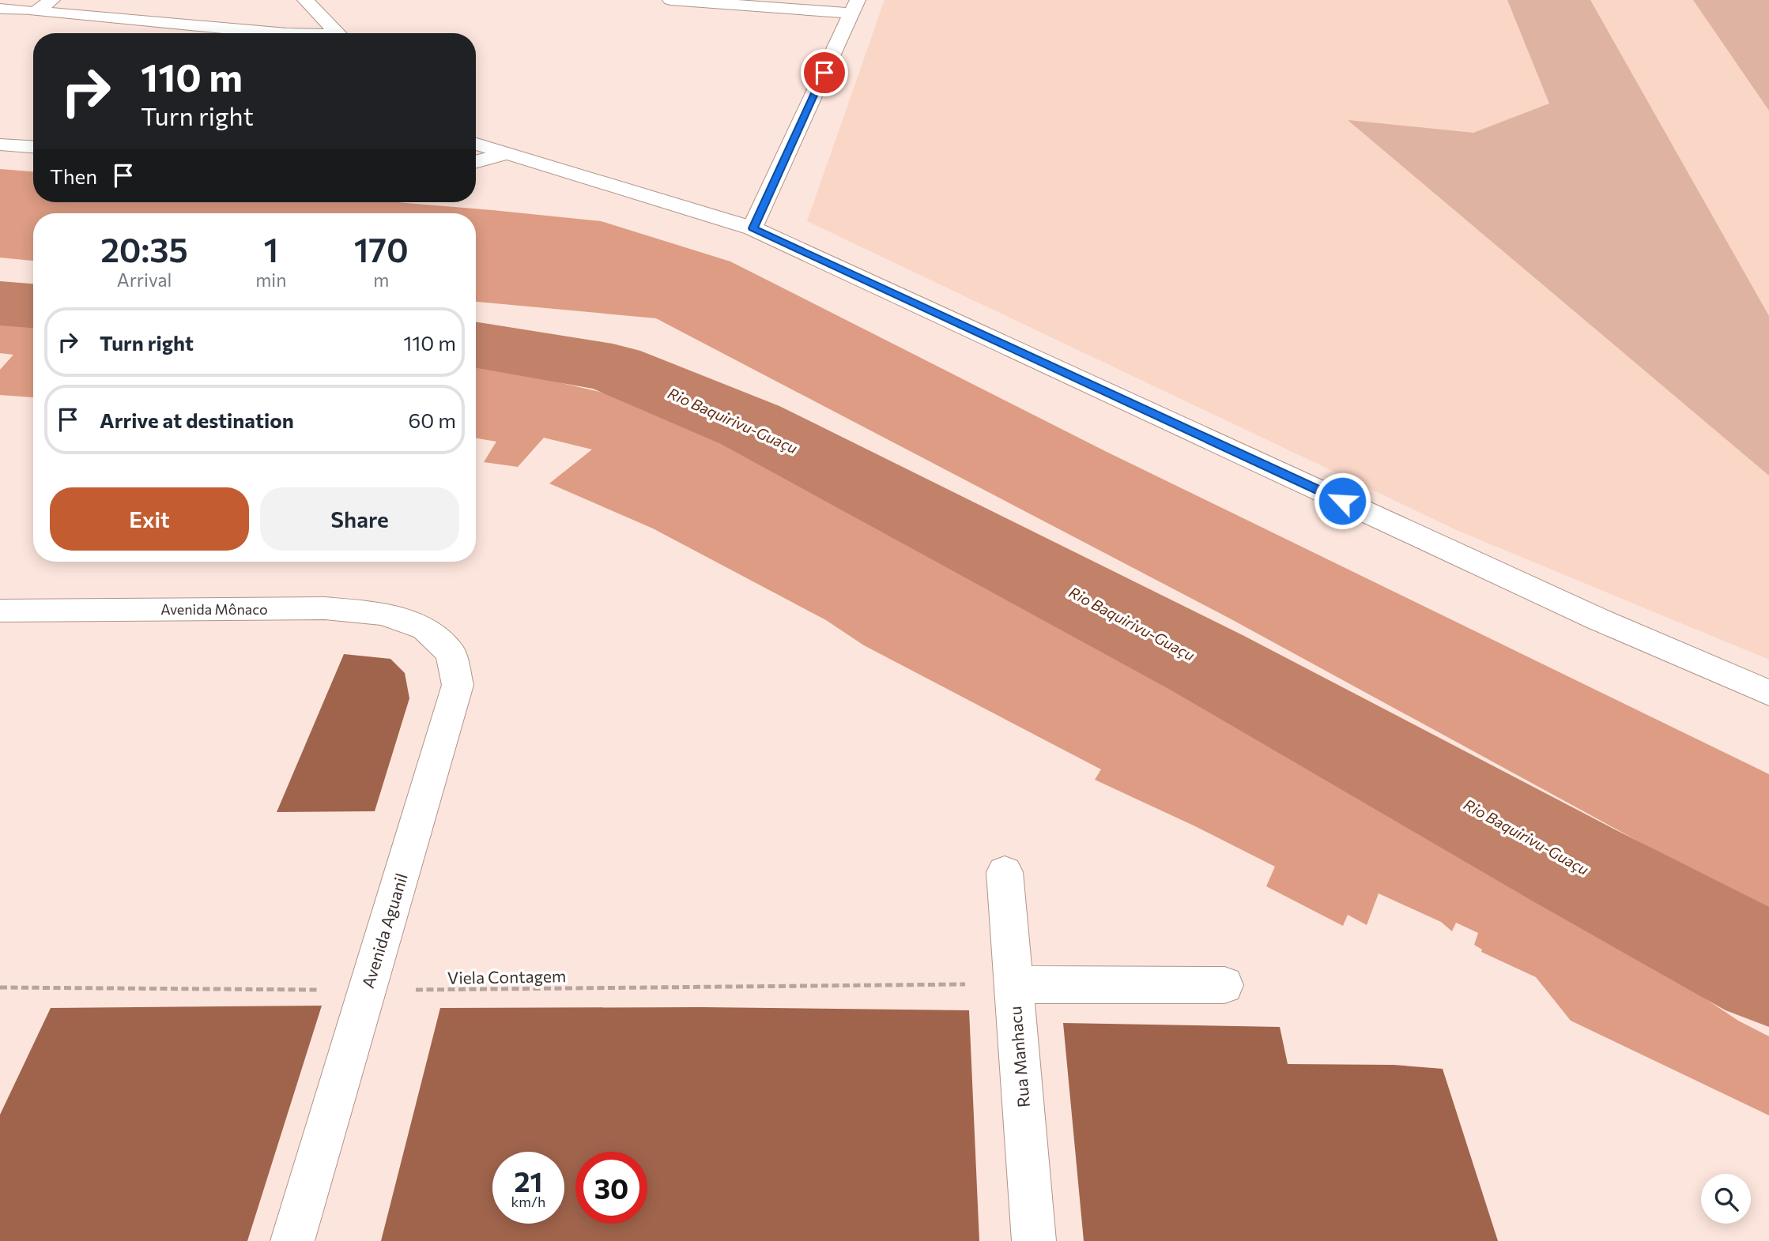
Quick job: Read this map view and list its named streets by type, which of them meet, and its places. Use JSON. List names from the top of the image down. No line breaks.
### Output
{"streets":{"street":["Avenida Mônaco","Avenida Aguanil","Rua Manhacu"],"path":["Viela Contagem"]},"crossings":[["Avenida Mônaco","Avenida Aguanil"],["Avenida Aguanil","Viela Contagem"],["Viela Contagem","Rua Manhacu"]],"water":["Rio Baquirivu-Guaçu"],"page":{"turn":["110 m","Turn right"],"then":"Then","eta":["20:35","Arrival","1","min","170","m"],"list":[{"name":"Turn right","value":"110 m"},{"name":"Arrive at destination","value":"60 m"}],"buttons":["Exit","Share"],"speed":"21 km/h","limit":"30"}}
